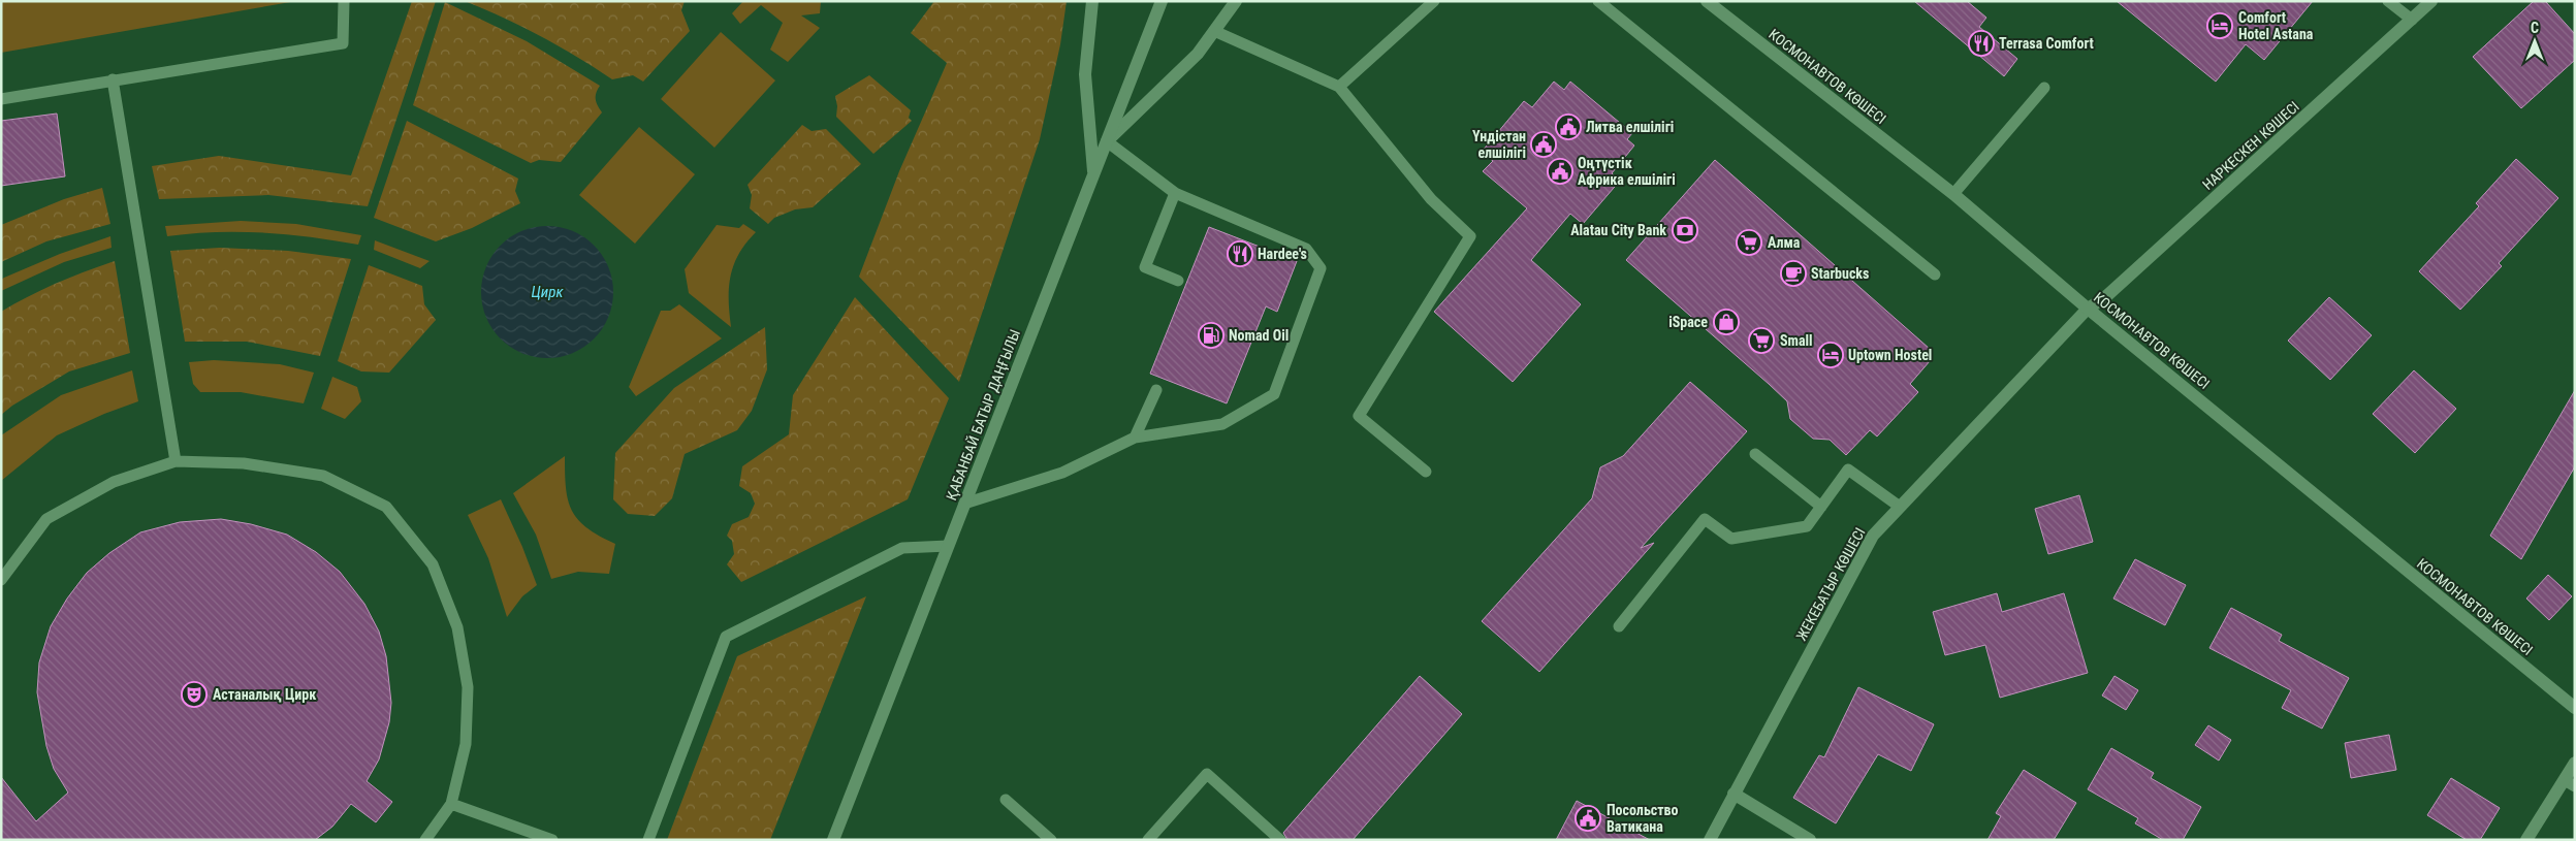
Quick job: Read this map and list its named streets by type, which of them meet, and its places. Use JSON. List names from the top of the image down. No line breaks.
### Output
{"streets":{"street":["КОСМОНАВТОВ КӨШЕСІ","НАРКЕСКЕН КӨШЕСІ","ҚАБАНБАЙ БАТЫР ДАҢҒЫЛЫ","ЖЕКЕБАТЫР КӨШЕСІ"]},"crossings":[["КОСМОНАВТОВ КӨШЕСІ","НАРКЕСКЕН КӨШЕСІ"],["КОСМОНАВТОВ КӨШЕСІ","ЖЕКЕБАТЫР КӨШЕСІ"],["НАРКЕСКЕН КӨШЕСІ","ЖЕКЕБАТЫР КӨШЕСІ"]],"water":["Цирк"],"places":{"hotel":["Comfort Hotel Astana","Uptown Hostel"],"restaurant":["Terrasa Comfort","Hardee's"],"public building":["Литва елшілігі","Үндістан елшілігі","Оңтүстік Африка елшілігі","Посольство Ватикана"],"bank":["Alatau City Bank"],"supermarket":["Алма","Small"],"cafe":["Starbucks"],"shop":["iSpace"],"fuel station":["Nomad Oil"],"theatre":["Астаналық Цирк"]},"north":"top"}
